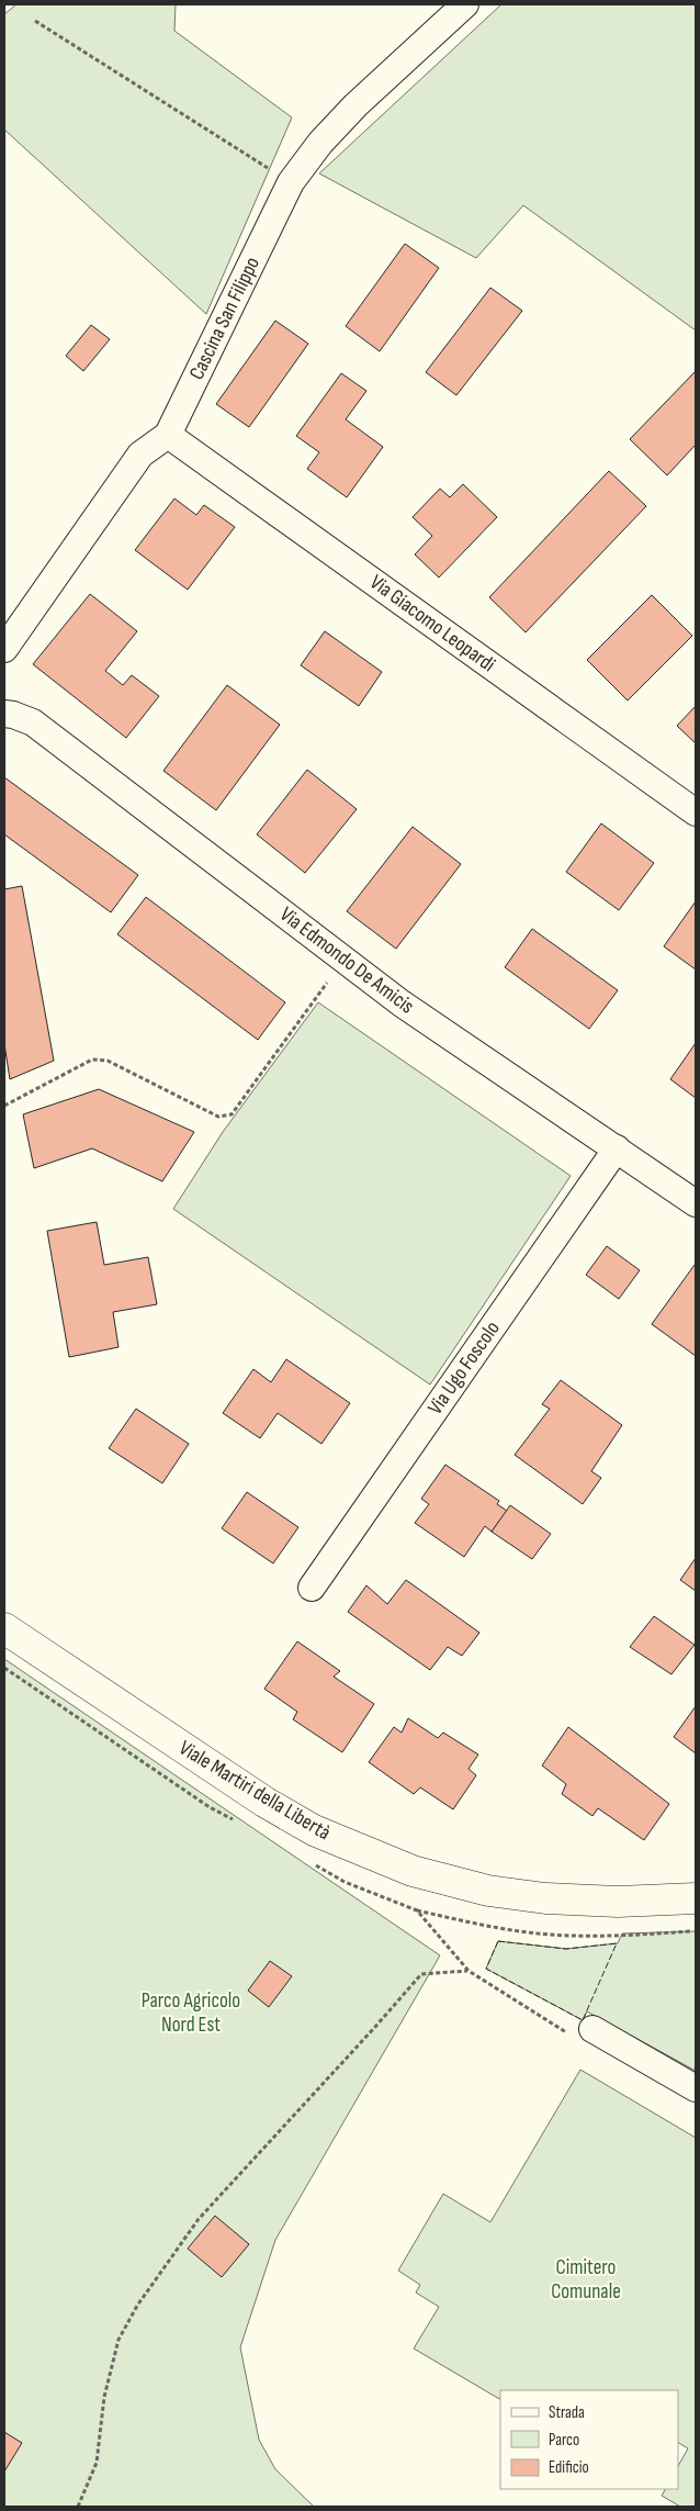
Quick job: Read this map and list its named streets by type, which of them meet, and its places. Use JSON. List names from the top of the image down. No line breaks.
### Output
{"streets":{"street":["Cascina San Filippo","Via Giacomo Leopardi","Via Edmondo De Amicis","Via Ugo Foscolo","Viale Martiri della Libertà"]},"crossings":[["Cascina San Filippo","Via Giacomo Leopardi"],["Via Edmondo De Amicis","Via Ugo Foscolo"]],"parks":["Parco Agricolo Nord Est","Cimitero Comunale"],"legend":["Strada","Parco","Edificio"]}
